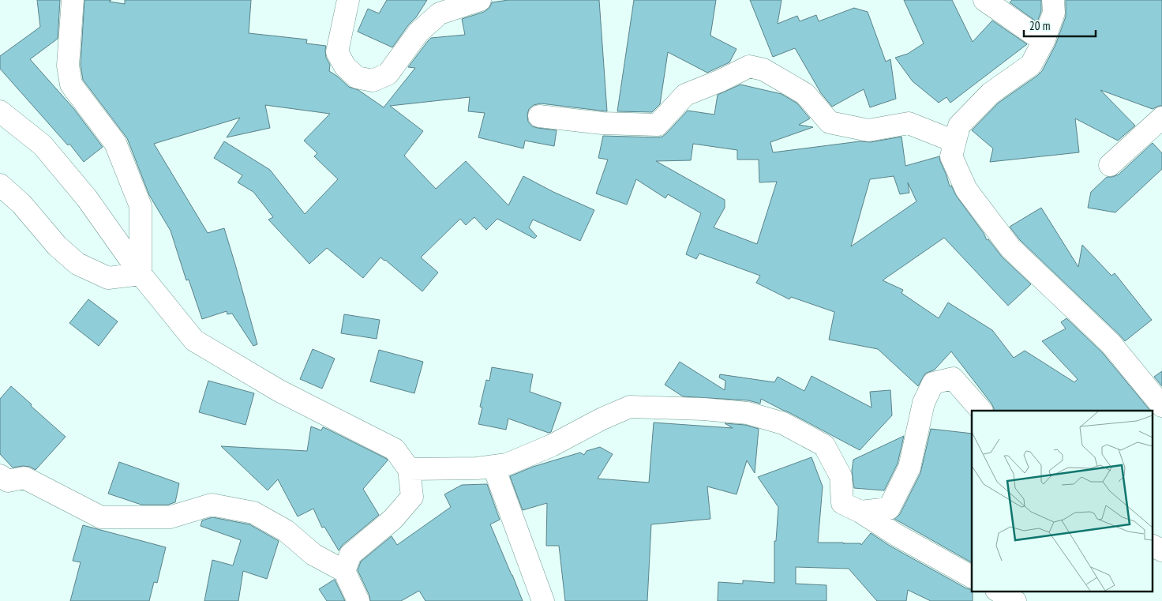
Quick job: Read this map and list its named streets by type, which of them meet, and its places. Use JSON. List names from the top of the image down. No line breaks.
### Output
{"scale_bar":"20 m"}
